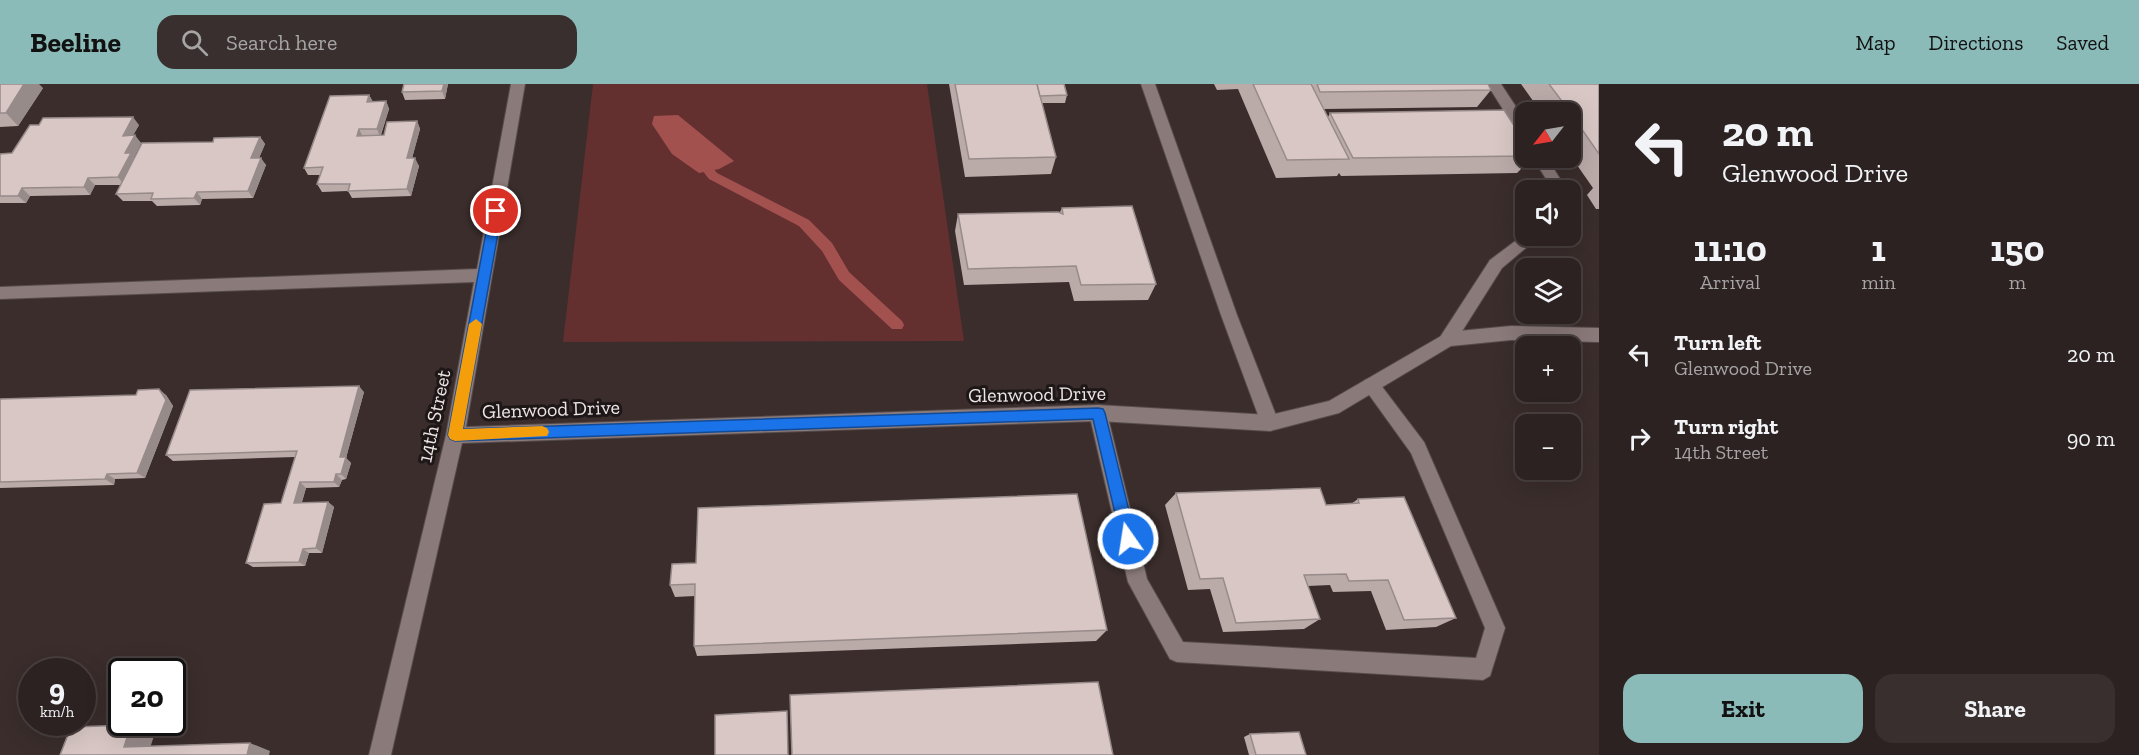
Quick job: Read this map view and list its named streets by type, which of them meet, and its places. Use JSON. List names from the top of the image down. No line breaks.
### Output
{"streets":{"street":["Glenwood Drive","14th Street"]},"crossings":[["Glenwood Drive","14th Street"]],"north":"bottom left","page":{"header":"Beeline","search":"Search here","nav":["Map","Directions","Saved"],"turn":["20 m","Glenwood Drive"],"map_buttons":["+","−"],"eta":["11:10","Arrival","1","min","150","m"],"list":[{"name":"Turn left","note":"Glenwood Drive","value":"20 m"},{"name":"Turn right","note":"14th Street","value":"90 m"}],"speed":"9 km/h","limit":"20","buttons":["Exit","Share"]}}
